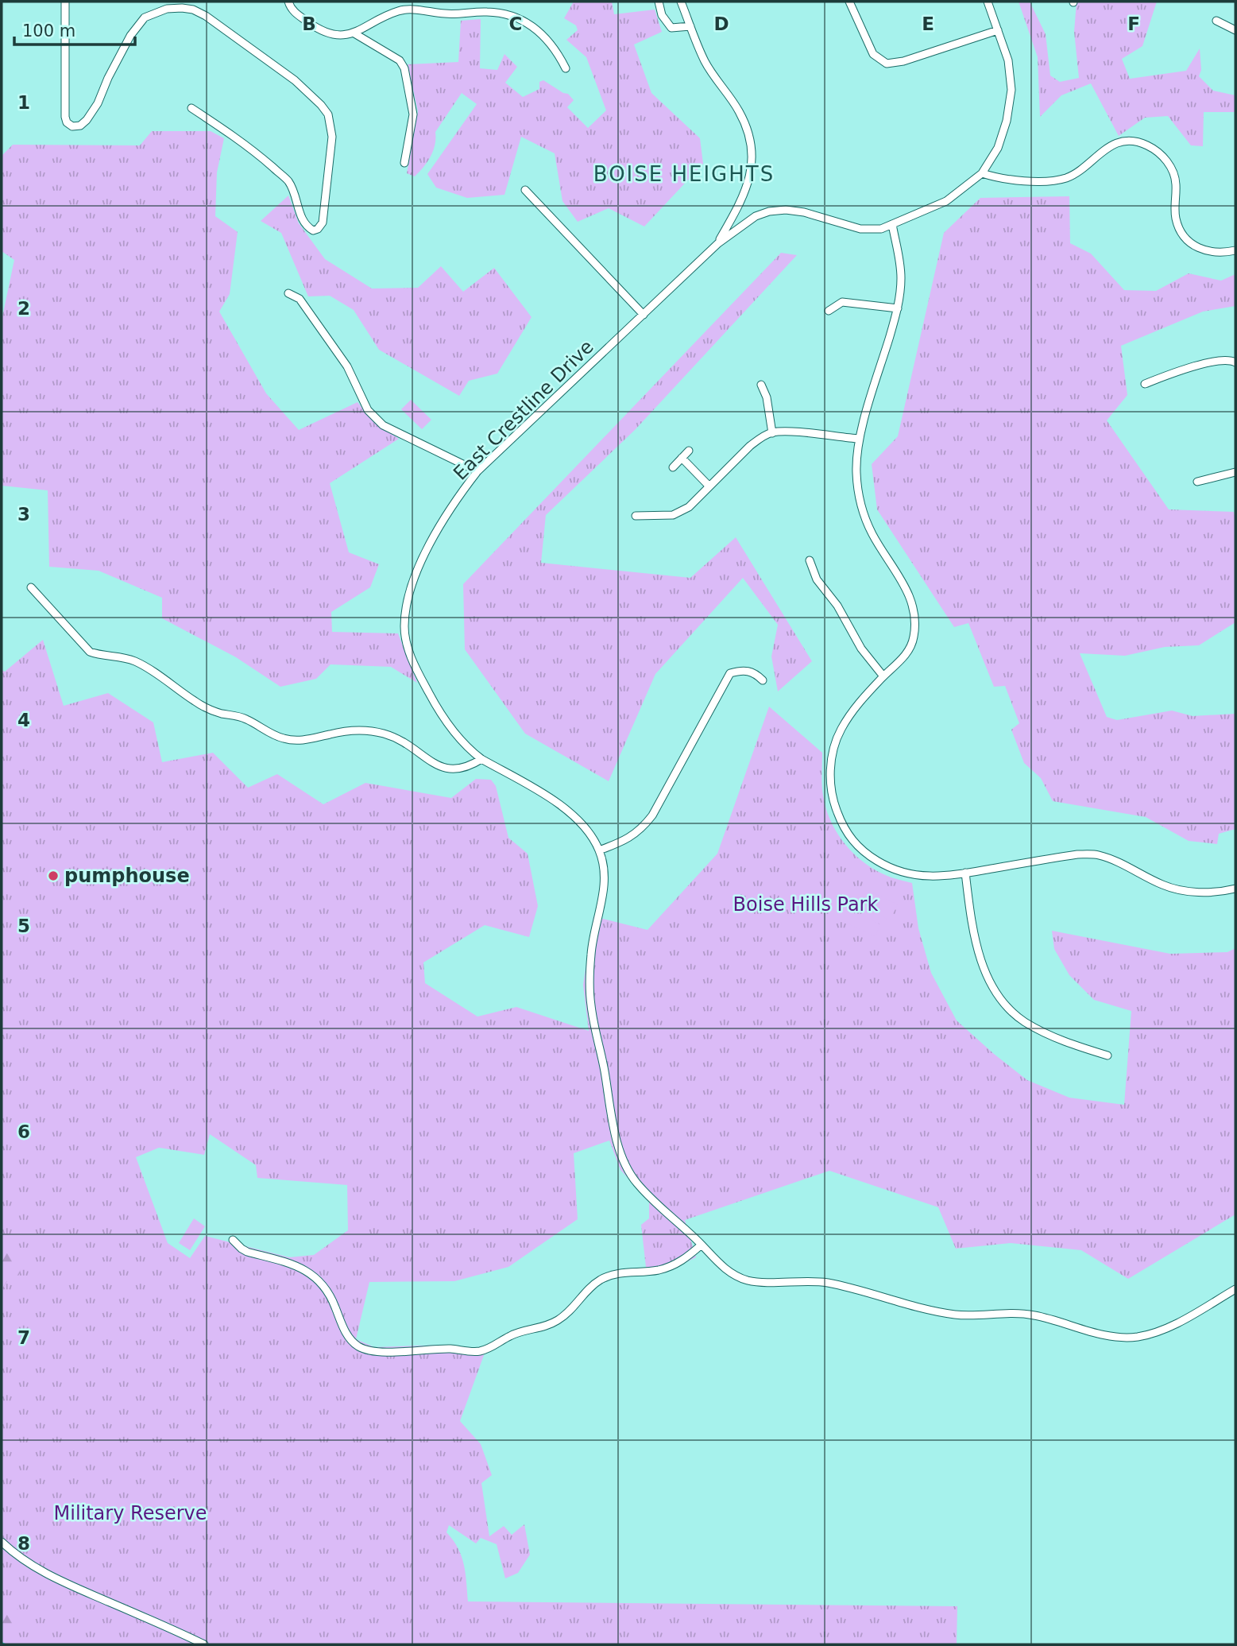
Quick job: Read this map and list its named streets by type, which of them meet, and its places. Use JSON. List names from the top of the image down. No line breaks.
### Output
{"streets":{"street":["East Crestline Drive"]},"districts":["BOISE HEIGHTS"],"parks":["Boise Hills Park","Military Reserve"],"places":["pumphouse"],"scale_bar":"100 m","grid":{"columns":["B","C","D","E","F"],"rows":["1","2","3","4","5","6","7","8"]}}
